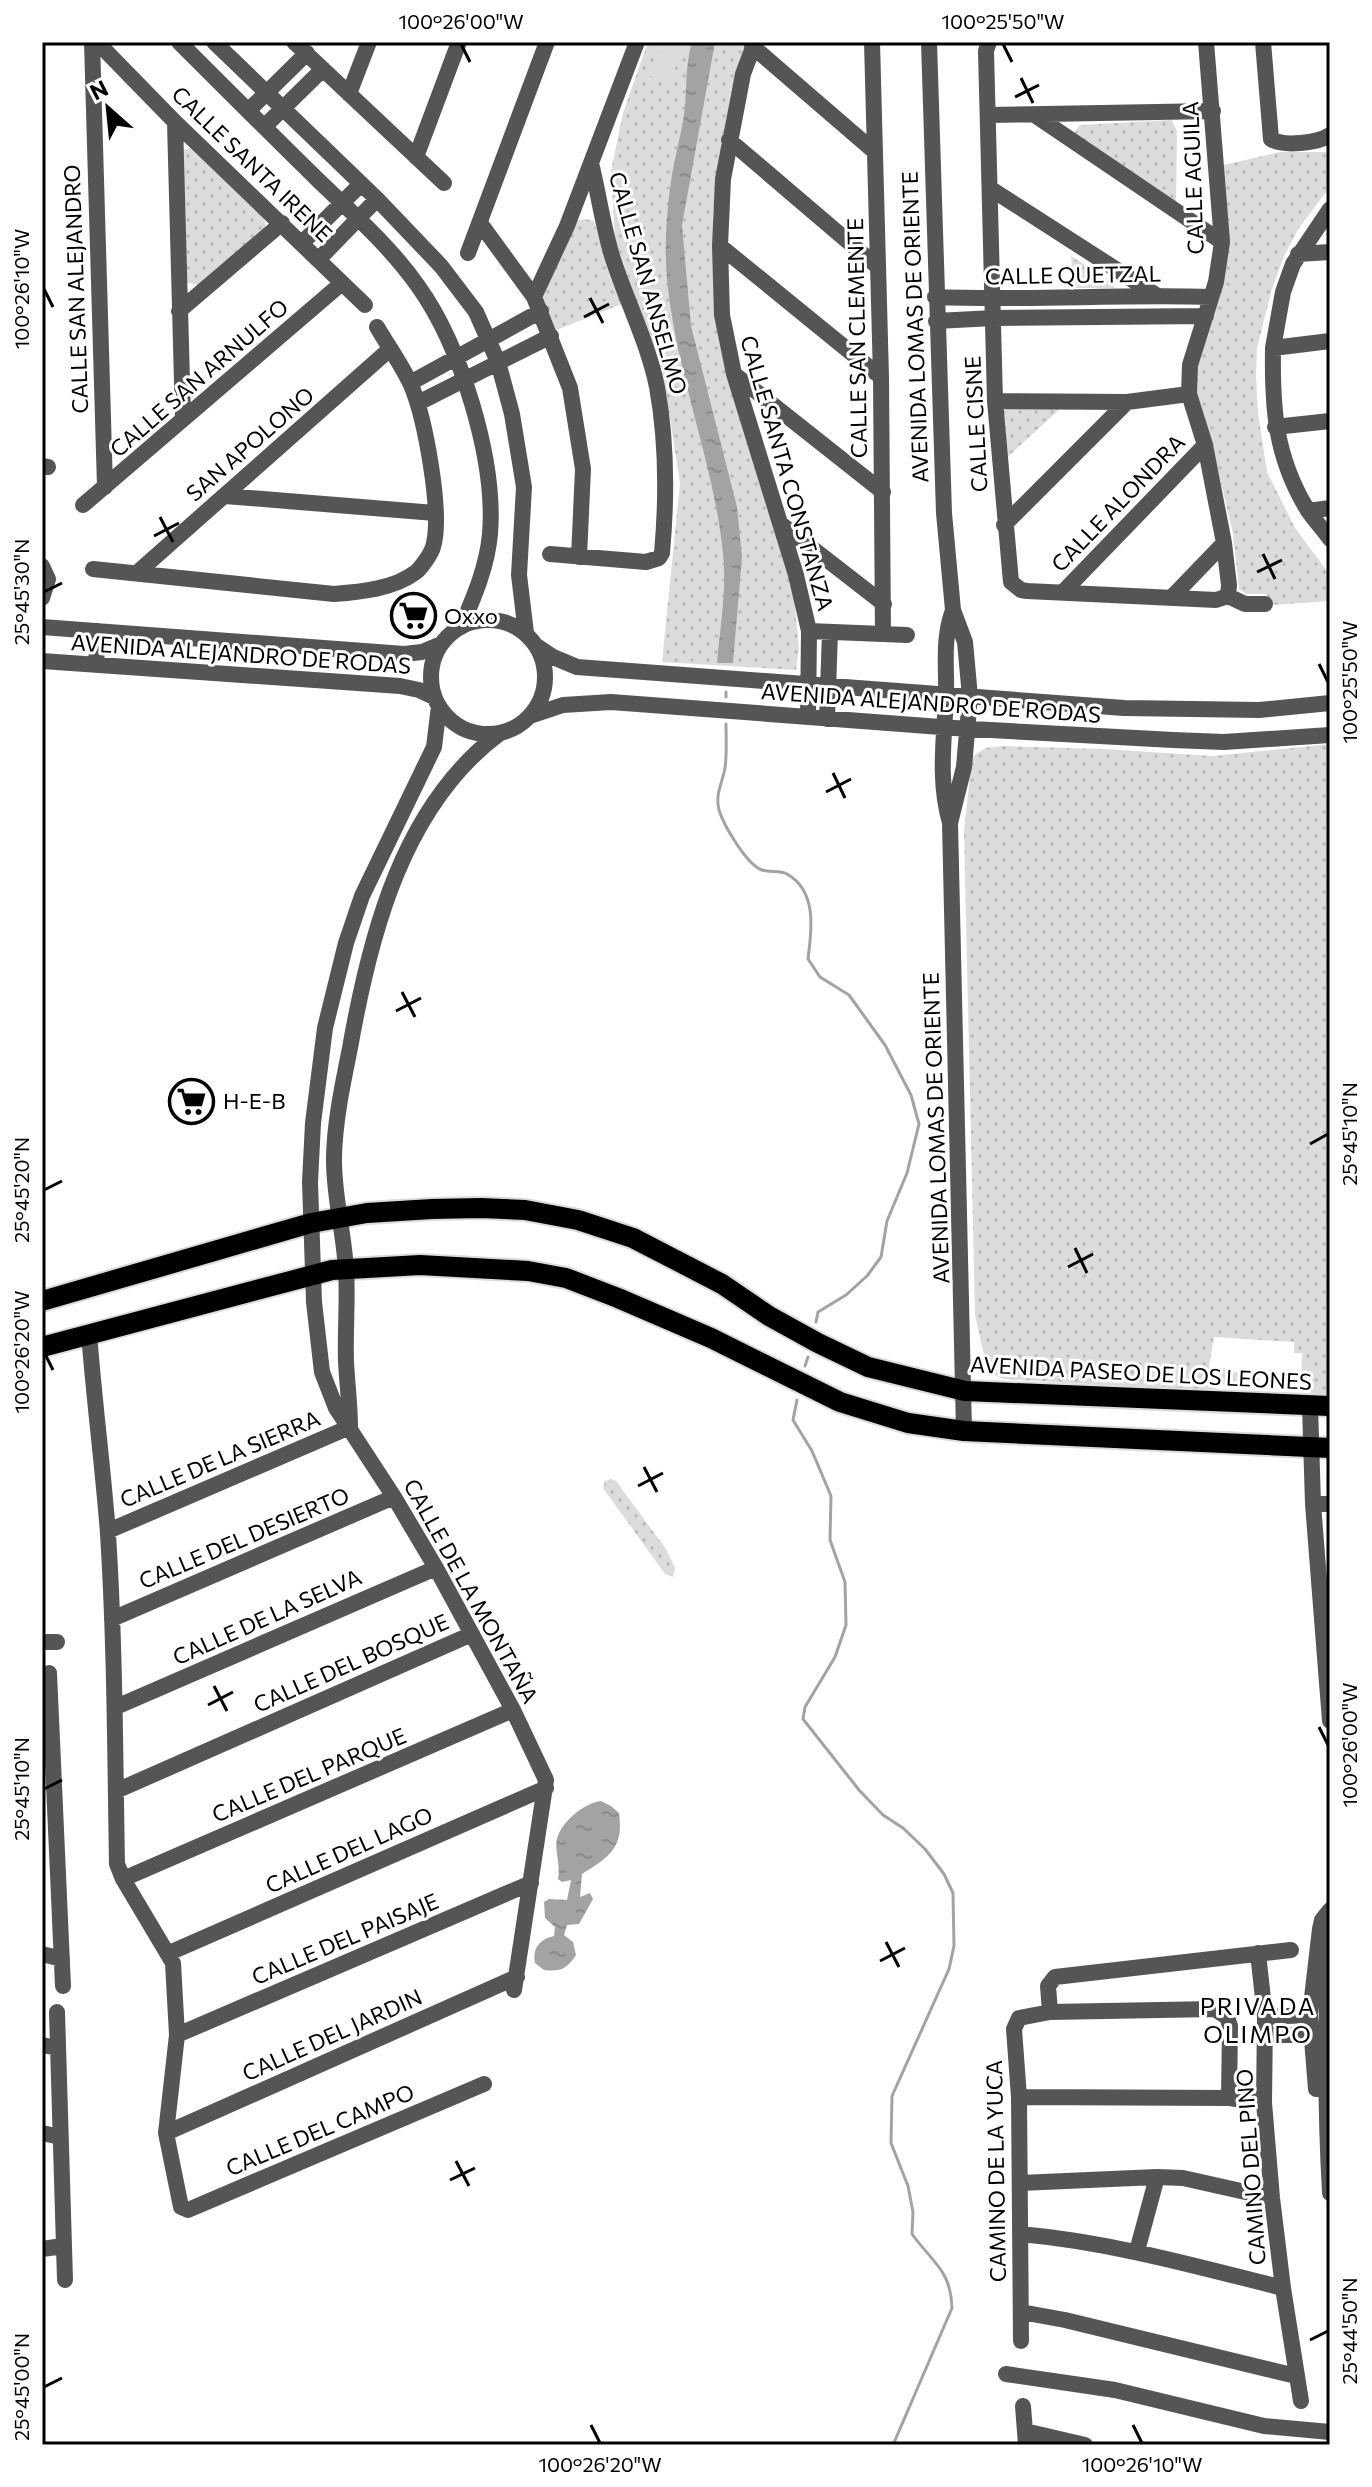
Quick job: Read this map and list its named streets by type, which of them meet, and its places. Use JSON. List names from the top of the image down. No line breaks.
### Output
{"streets":{"main road":["AVENIDA PASEO DE LOS LEONES"],"street":["CALLE SANTA IRENE","CALLE AGUILA","CALLE QUETZAL","CALLE SAN ANSELMO","CALLE SAN ALEJANDRO","AVENIDA LOMAS DE ORIENTE","CALLE SAN CLEMENTE","CALLE SAN ARNULFO","CALLE CISNE","SAN APOLONO","CALLE SANTA CONSTANZA","CALLE ALONDRA","AVENIDA ALEJANDRO DE RODAS","CALLE DE LA SIERRA","CALLE DEL DESIERTO","CALLE DE LA MONTAÑA","CALLE DE LA SELVA","CALLE DEL BOSQUE","CALLE DEL PARQUE","CALLE DEL LAGO","CALLE DEL PAISAJE","CALLE DEL JARDIN","CALLE DEL CAMPO","CAMINO DEL PINO","CAMINO DE LA YUCA"]},"crossings":[["CALLE SANTA IRENE","CALLE SAN ALEJANDRO"],["CALLE SANTA IRENE","CALLE SAN ARNULFO"],["CALLE AGUILA","CALLE QUETZAL"],["CALLE AGUILA","CALLE CISNE"],["CALLE AGUILA","CALLE ALONDRA"],["CALLE QUETZAL","AVENIDA LOMAS DE ORIENTE"],["CALLE QUETZAL","CALLE CISNE"],["CALLE SAN ALEJANDRO","CALLE SAN ARNULFO"],["AVENIDA LOMAS DE ORIENTE","AVENIDA ALEJANDRO DE RODAS"],["AVENIDA LOMAS DE ORIENTE","AVENIDA PASEO DE LOS LEONES"],["CALLE CISNE","CALLE ALONDRA"],["CALLE SANTA CONSTANZA","AVENIDA ALEJANDRO DE RODAS"],["AVENIDA ALEJANDRO DE RODAS","CALLE DE LA MONTAÑA"],["AVENIDA PASEO DE LOS LEONES","CALLE DE LA MONTAÑA"],["CALLE DE LA SIERRA","CALLE DE LA MONTAÑA"],["CALLE DEL DESIERTO","CALLE DE LA MONTAÑA"],["CALLE DE LA MONTAÑA","CALLE DE LA SELVA"],["CALLE DE LA MONTAÑA","CALLE DEL BOSQUE"],["CALLE DE LA MONTAÑA","CALLE DEL PARQUE"],["CALLE DE LA MONTAÑA","CALLE DEL LAGO"],["CALLE DEL PAISAJE","CALLE DEL JARDIN"],["CALLE DEL JARDIN","CALLE DEL CAMPO"]],"districts":["PRIVADA OLIMPO"],"places":{"supermarket":["Oxxo","H-E-B"]},"north":"top left","coordinates":["100°26'00\"W","100°25'50\"W","100°26'10\"W","25°45'30\"N","25°45'10\"N","25°45'20\"N","100°26'20\"W","25°44'50\"N","25°45'00\"N"]}
